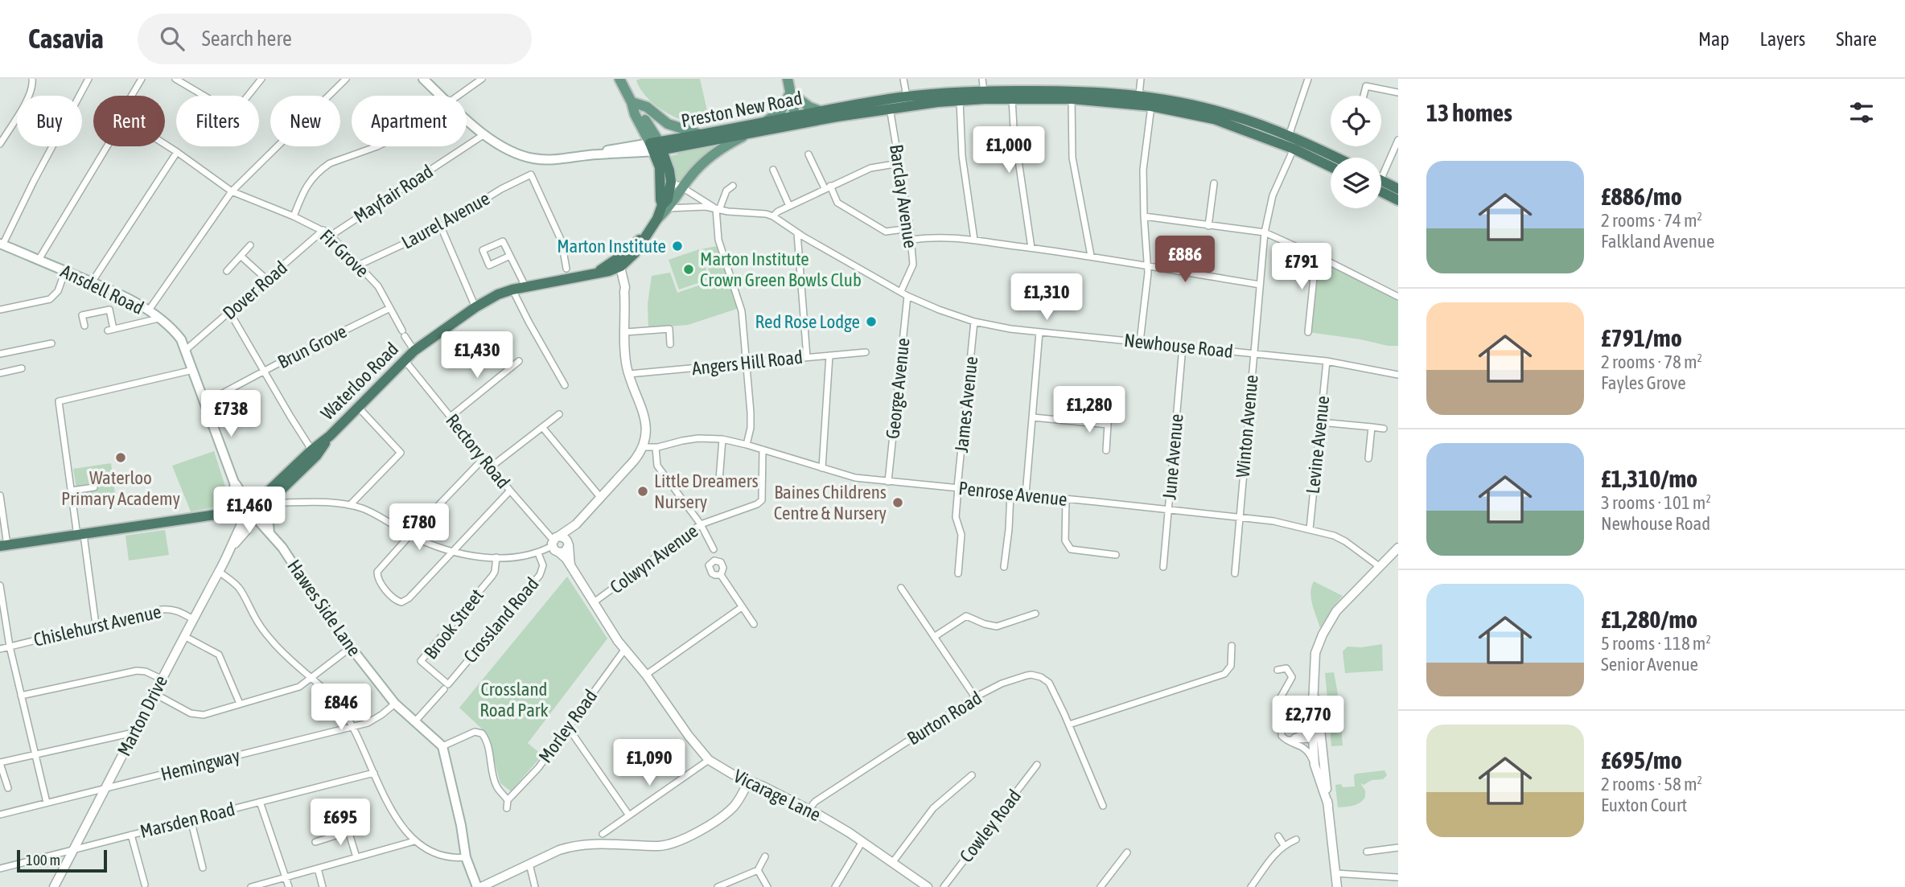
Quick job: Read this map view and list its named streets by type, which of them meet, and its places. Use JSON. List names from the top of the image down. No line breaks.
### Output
{"streets":{"highway":["Preston New Road","Waterloo Road"],"main road":["Ansdell Road","Hawes Side Lane"],"street":["Mayfair Road","Barclay Avenue","Laurel Avenue","Fir Grove","Dover Road","Newhouse Road","Brun Grove","Angers Hill Road","George Avenue","James Avenue","Winton Avenue","Levine Avenue","Rectory Road","June Avenue","Penrose Avenue","Colwyn Avenue","Crossland Road","Brook Street","Chislehurst Avenue","Marton Drive","Burton Road","Morley Road","Hemingway","Vicarage Lane","Marsden Road","Cowley Road"]},"crossings":[["Preston New Road","Barclay Avenue"],["Preston New Road","Newhouse Road"],["Preston New Road","Winton Avenue"],["Mayfair Road","Fir Grove"],["Barclay Avenue","Newhouse Road"],["Laurel Avenue","Fir Grove"],["Fir Grove","Dover Road"],["Fir Grove","Brun Grove"],["Fir Grove","Waterloo Road"],["Ansdell Road","Dover Road"],["Ansdell Road","Brun Grove"],["Ansdell Road","Waterloo Road"],["Ansdell Road","Hawes Side Lane"],["Ansdell Road","Marton Drive"],["Newhouse Road","George Avenue"],["Newhouse Road","James Avenue"],["Newhouse Road","Winton Avenue"],["Newhouse Road","Levine Avenue"],["Newhouse Road","June Avenue"],["Waterloo Road","Rectory Road"],["Waterloo Road","Hawes Side Lane"],["Waterloo Road","Marton Drive"],["George Avenue","Penrose Avenue"],["James Avenue","Penrose Avenue"],["Winton Avenue","Penrose Avenue"],["Levine Avenue","Penrose Avenue"],["Rectory Road","Vicarage Lane"],["June Avenue","Penrose Avenue"],["Penrose Avenue","Colwyn Avenue"],["Penrose Avenue","Vicarage Lane"],["Colwyn Avenue","Vicarage Lane"],["Hawes Side Lane","Crossland Road"],["Hawes Side Lane","Marton Drive"],["Hawes Side Lane","Hemingway"],["Crossland Road","Brook Street"],["Chislehurst Avenue","Marton Drive"],["Marton Drive","Hemingway"],["Marton Drive","Marsden Road"],["Burton Road","Vicarage Lane"],["Morley Road","Vicarage Lane"]],"parks":["Crossland Road Park"],"places":["Marton Institute","Marton Institute Crown Green Bowls Club","Red Rose Lodge","Waterloo Primary Academy","Little Dreamers Nursery","Baines Childrens Centre & Nursery"],"scale_bar":"100 m","page":{"header":"Casavia","search":"Search here","nav":["Map","Layers","Share"],"heading":"13 homes","chip":["Buy","Rent","Filters","New","Apartment"],"price":["£1,000","£886","£791","£1,310","£1,430","£1,280","£738","£1,460","£780","£846","£2,770","£1,090","£695"],"list":[{"name":"£886/mo","note":"2 rooms · 74 m² · Falkland Avenue"},{"name":"£791/mo","note":"2 rooms · 78 m² · Fayles Grove"},{"name":"£1,310/mo","note":"3 rooms · 101 m² · Newhouse Road"},{"name":"£1,280/mo","note":"5 rooms · 118 m² · Senior Avenue"},{"name":"£695/mo","note":"2 rooms · 58 m² · Euxton Court"}],"scale":"100 m"}}
